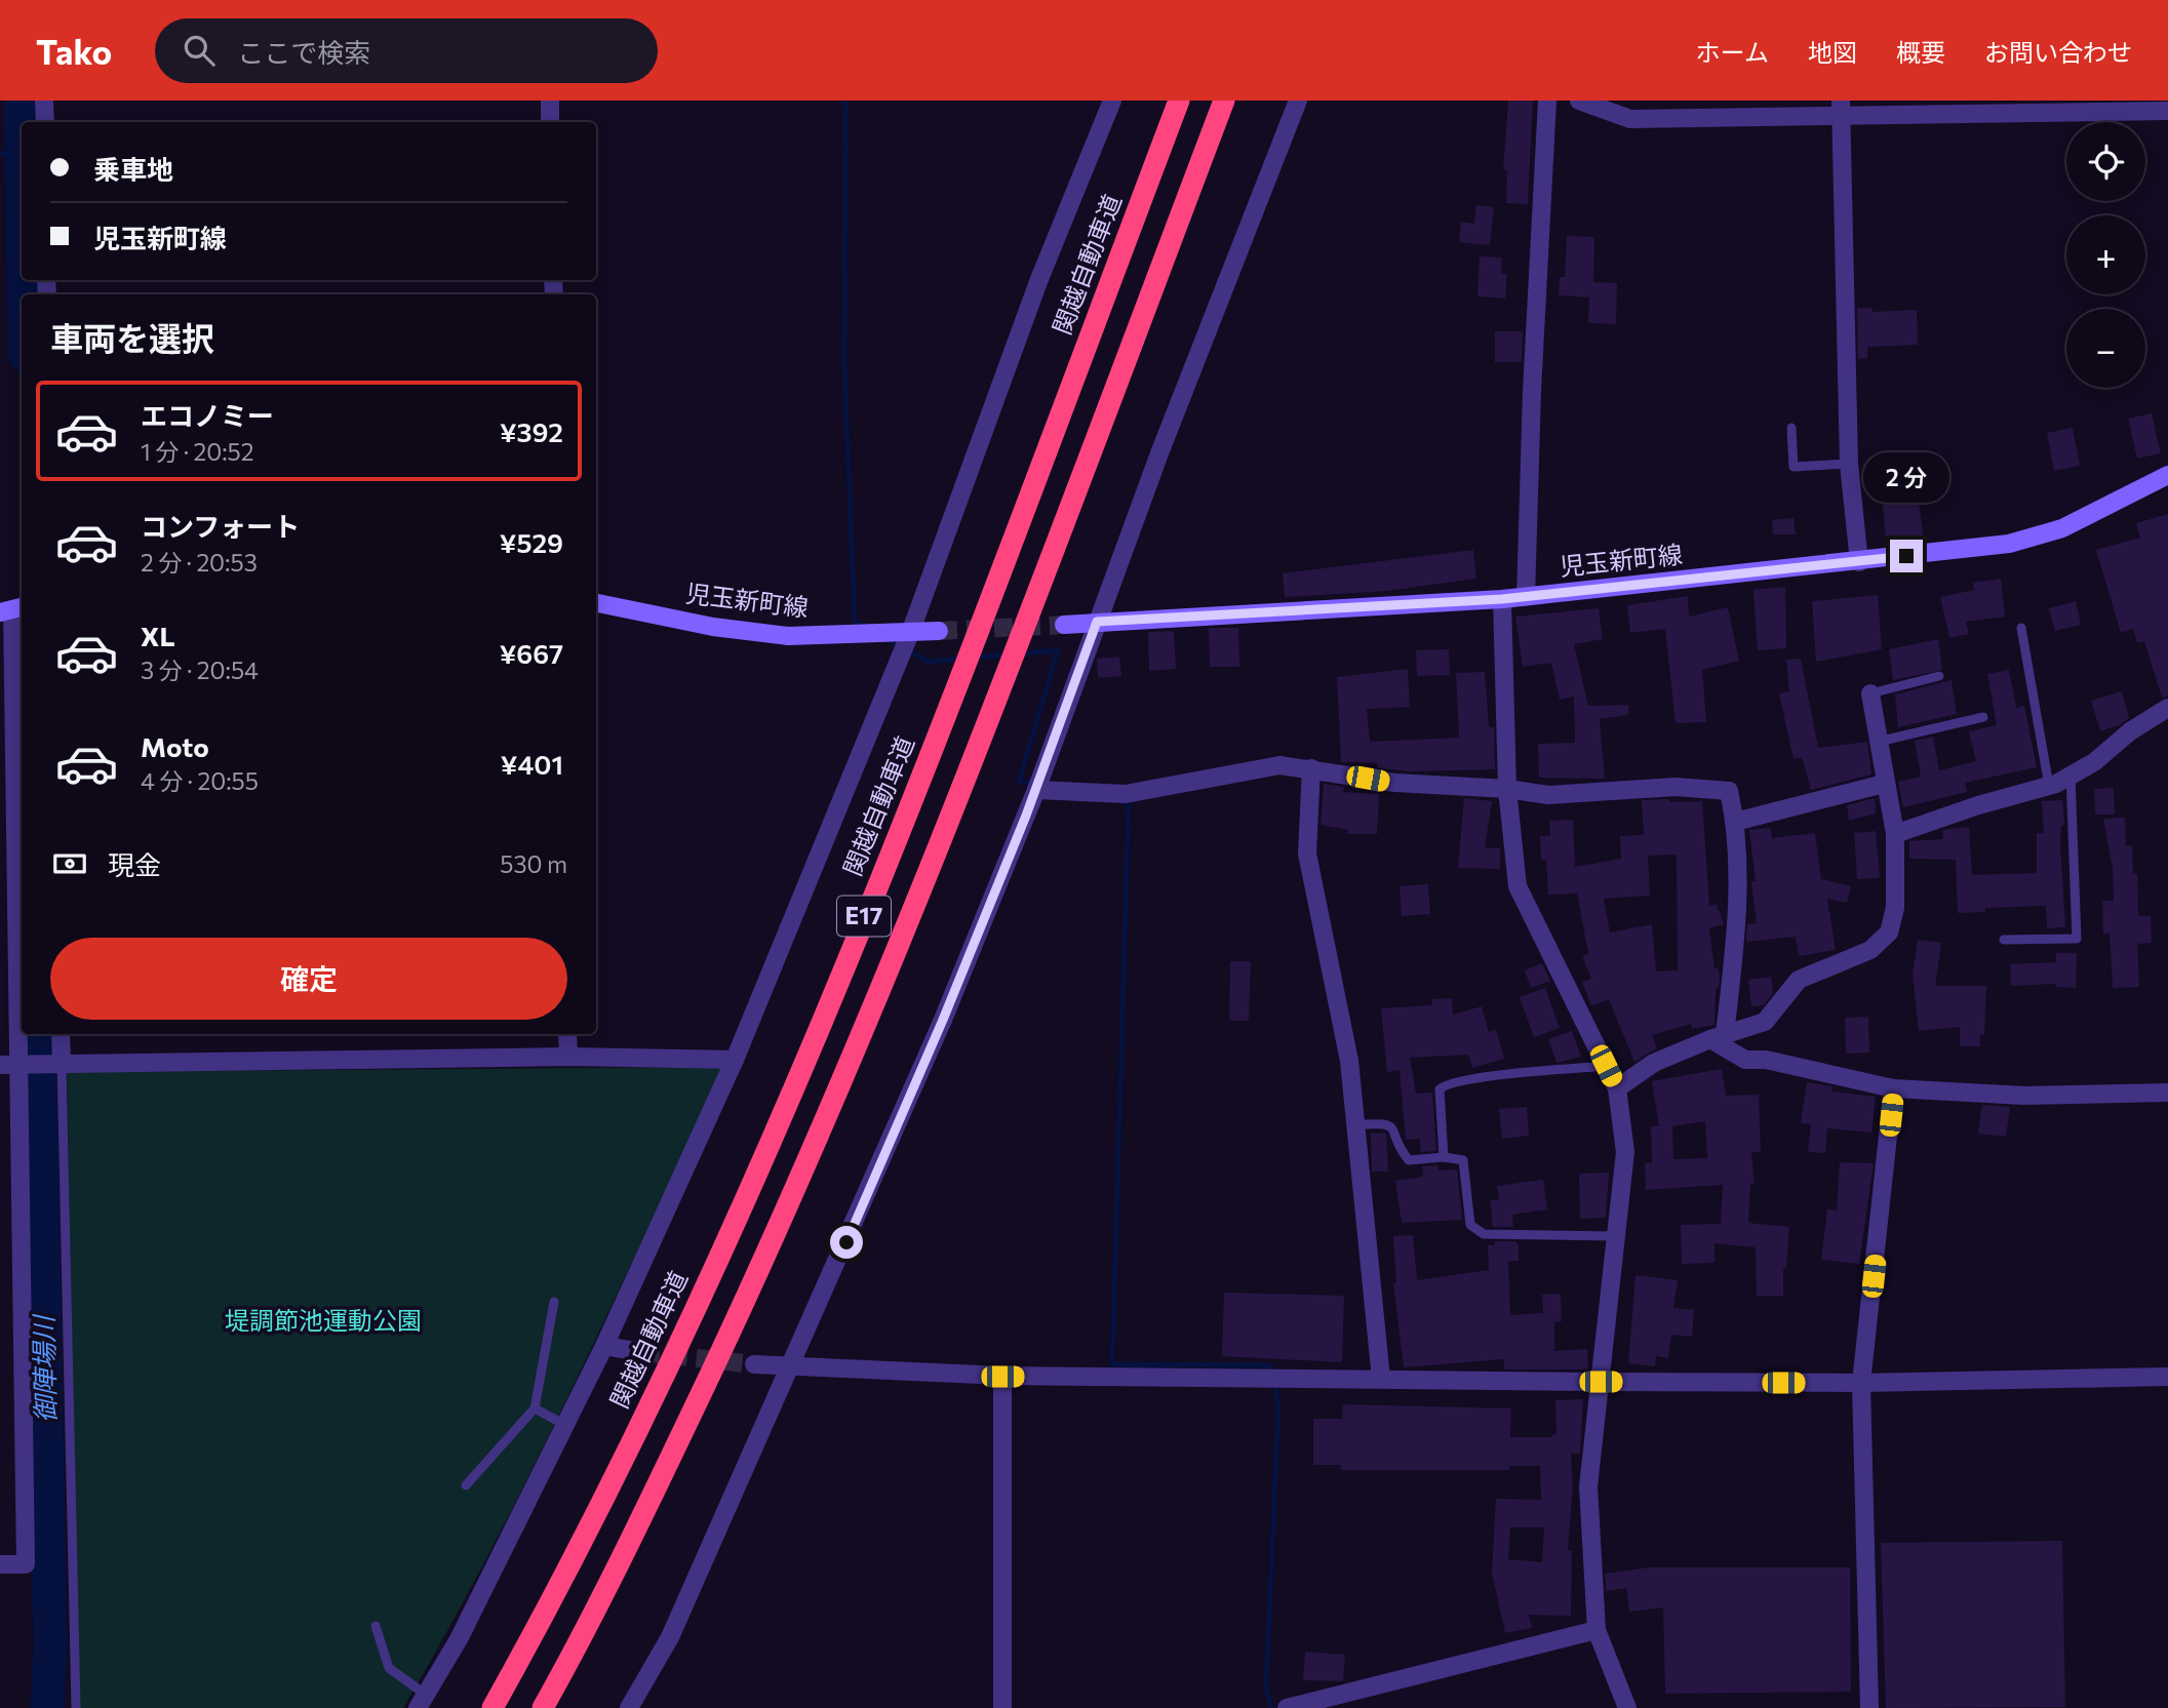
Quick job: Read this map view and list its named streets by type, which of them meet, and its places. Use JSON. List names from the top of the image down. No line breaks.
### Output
{"streets":{"highway":["関越自動車道","E17"],"main road":["児玉新町線"]},"water":["御陣場川"],"parks":["堤調節池運動公園"],"page":{"header":"Tako","search":"ここで検索","nav":["ホーム","地図","概要","お問い合わせ"],"map_buttons":["+","−"],"banner":["乗車地","児玉新町線"],"heading":"車両を選択","list":[{"name":"エコノミー","note":"1 分 · 20:52","value":"¥392"},{"name":"コンフォート","note":"2 分 · 20:53","value":"¥529"},{"name":"XL","note":"3 分 · 20:54","value":"¥667"},{"name":"Moto","note":"4 分 · 20:55","value":"¥401"}],"bubble":"2 分","pay":["現金","530 m"],"buttons":"確定"}}
